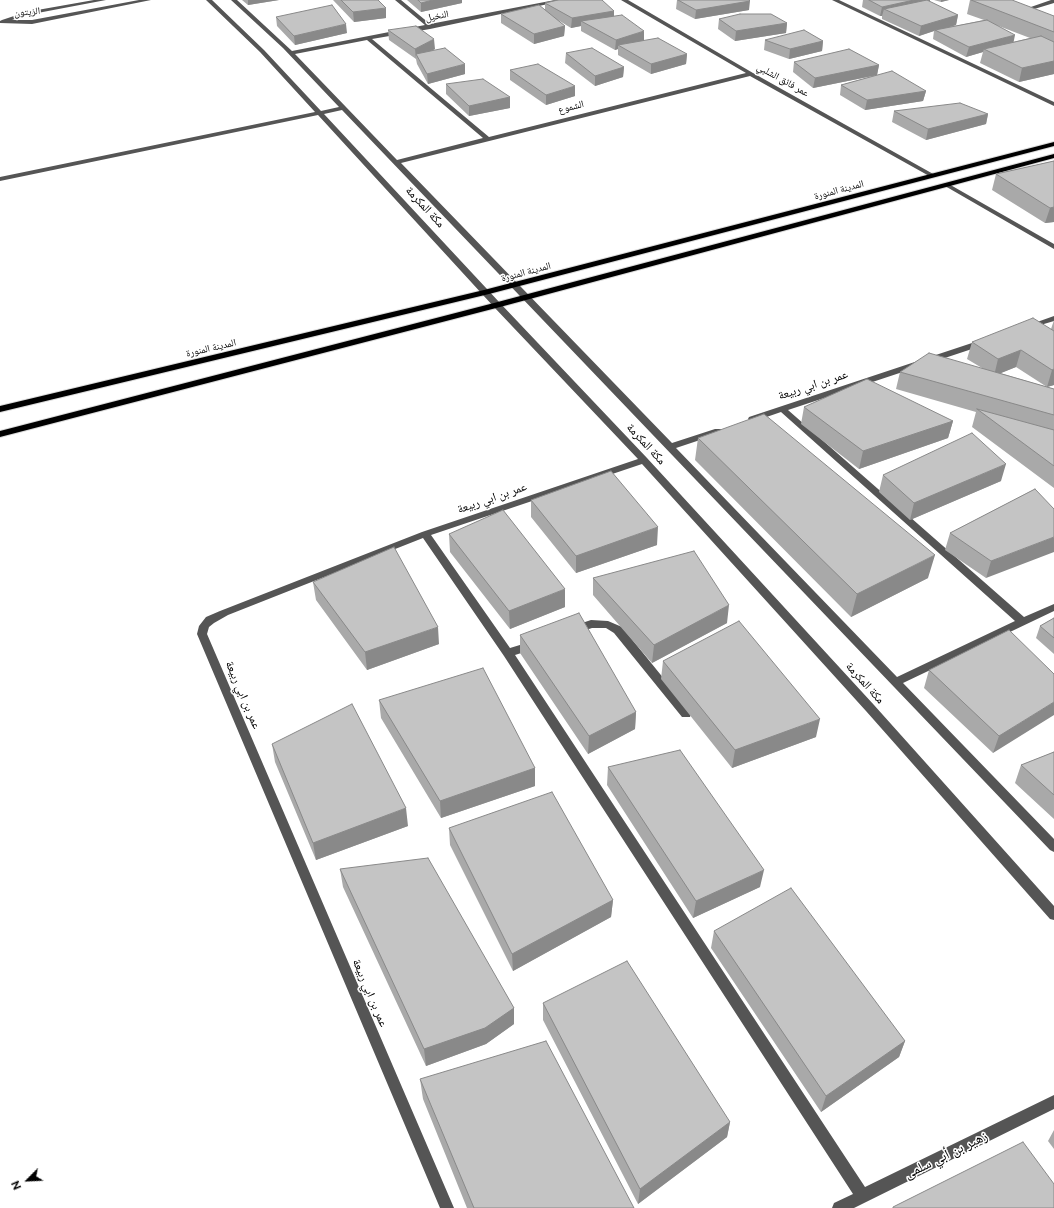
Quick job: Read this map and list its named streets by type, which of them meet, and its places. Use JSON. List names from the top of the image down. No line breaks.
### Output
{"streets":{"main road":["المدينة المنورة"],"street":["الزيتون","النخيل","عمر فائق الشلبي","الشموع","مكة المكرمة","عمر بن ابي ربيعة","زهير بن أبي سلمى"]},"crossings":[["النخيل","مكة المكرمة"],["عمر فائق الشلبي","الشموع"],["عمر فائق الشلبي","المدينة المنورة"],["الشموع","مكة المكرمة"],["المدينة المنورة","مكة المكرمة"],["مكة المكرمة","عمر بن ابي ربيعة"]],"north":"bottom left"}
